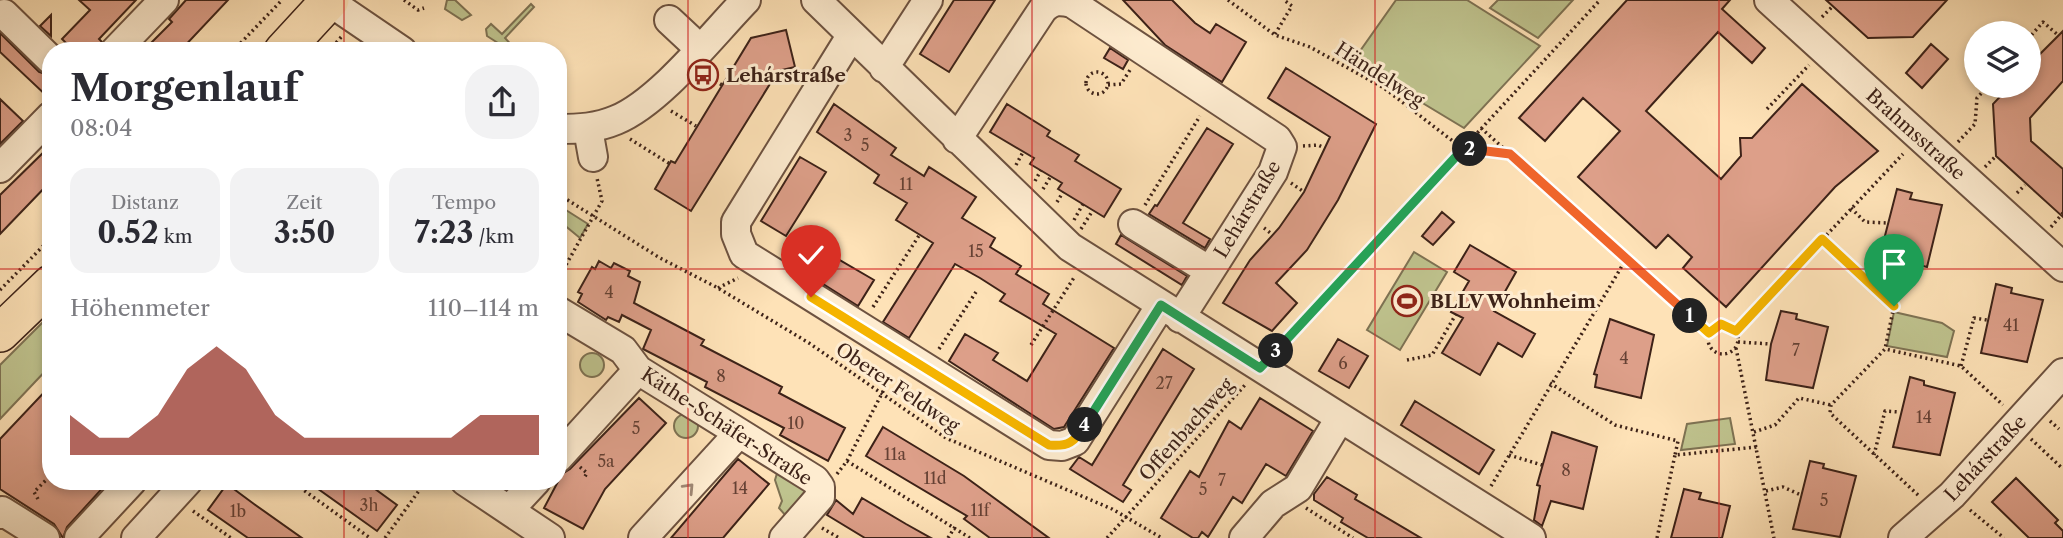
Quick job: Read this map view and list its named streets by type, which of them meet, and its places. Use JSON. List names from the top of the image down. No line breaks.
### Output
{"streets":{"street":["Brahmsstraße","Lehárstraße","Käthe-Schäfer-Straße"],"path":["Händelweg","Oberer Feldweg","Offenbachweg"]},"crossings":[["Händelweg","Offenbachweg"],["Oberer Feldweg","Offenbachweg"]],"places":{"bus stop":["Lehárstraße"],"sports":["BLLV Wohnheim"]},"house_numbers":["3","5","11","15","4","41","7","4","6","8","27","14","10","5","11a","5a","8","11d","7","14","5","5","3h","11f","1b"],"page":{"heading":["Morgenlauf","08:04"],"pins":["2","1","3","4"],"stats":[["Distanz","0.52 km"],["Zeit","3:50"],["Tempo","7:23 /km"]],"chart":["Höhenmeter","110–114 m"]}}
